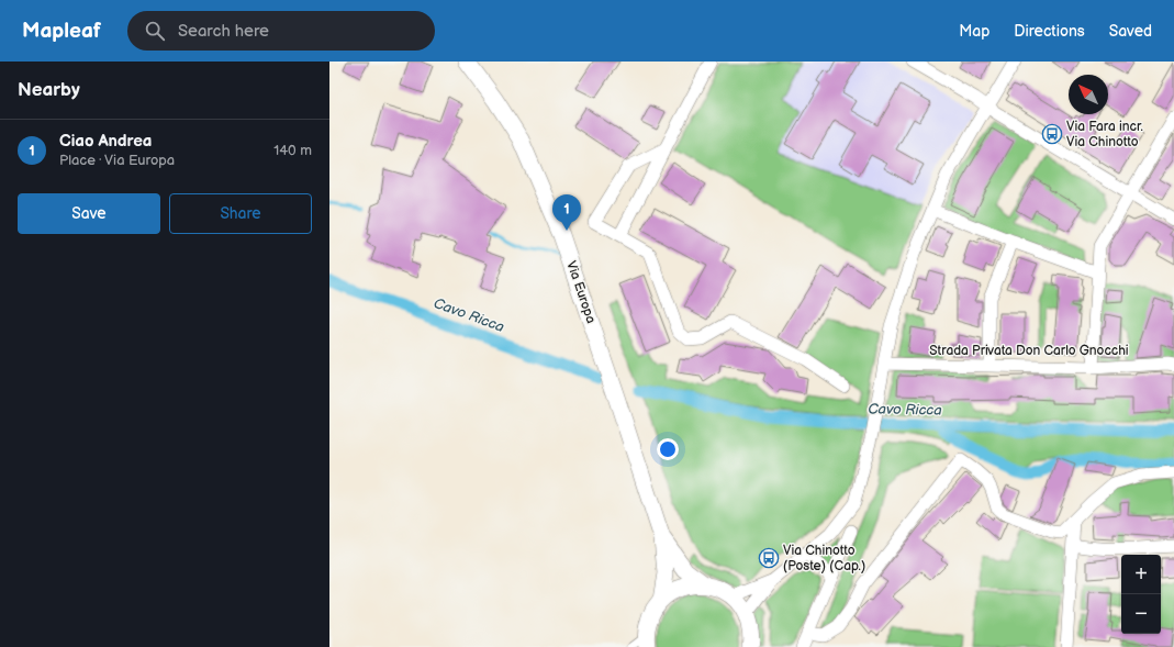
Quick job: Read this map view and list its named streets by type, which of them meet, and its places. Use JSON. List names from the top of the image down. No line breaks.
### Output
{"streets":{"main road":["Via Europa"],"street":["Strada Privata Don Carlo Gnocchi"]},"water":["Cavo Ricca"],"places":{"bus stop":["Via Fara incr. Via Chinotto","Via Chinotto (Poste) (Cap.)"]},"north":"top left","page":{"header":"Mapleaf","search":"Search here","nav":["Map","Directions","Saved"],"heading":"Nearby","list":[{"mark":"1","name":"Ciao Andrea","note":"Place · Via Europa","value":"140 m"}],"buttons":["Save","Share"],"pins":"1","map_buttons":["+","−"]}}
